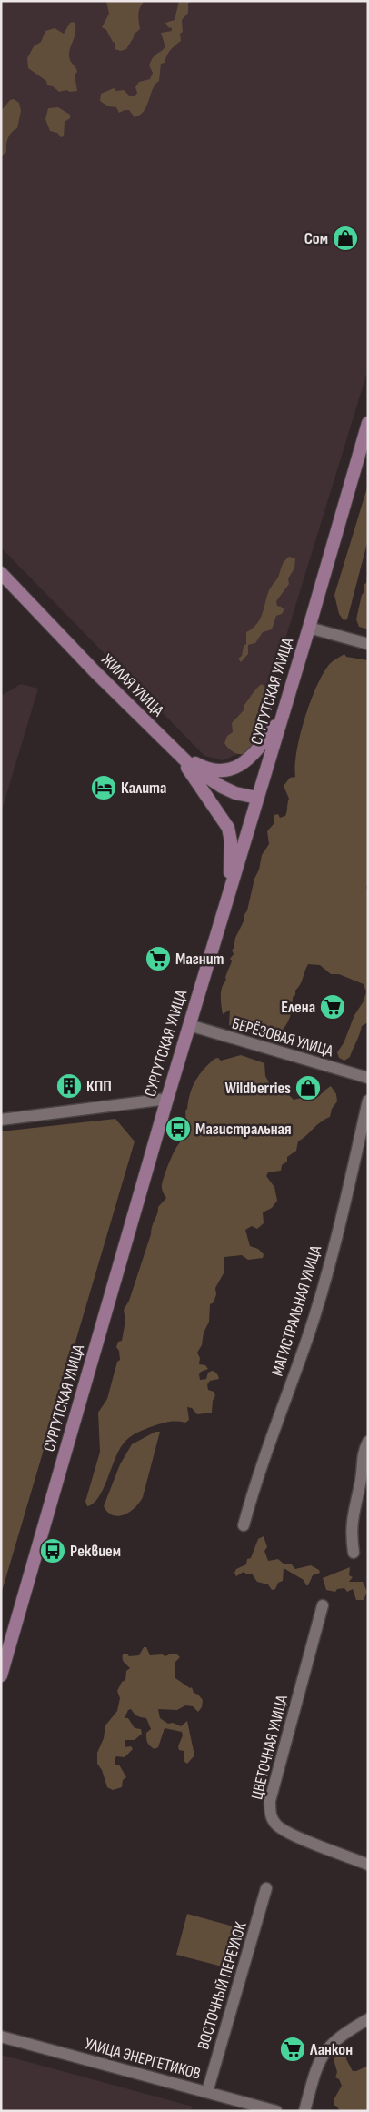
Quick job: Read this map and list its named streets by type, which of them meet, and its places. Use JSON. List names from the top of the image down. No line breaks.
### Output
{"streets":{"main road":["ЖИЛАЯ УЛИЦА","СУРГУТСКАЯ УЛИЦА"],"street":["БЕРЁЗОВАЯ УЛИЦА","МАГИСТРАЛЬНАЯ УЛИЦА","ЦВЕТОЧНАЯ УЛИЦА","ВОСТОЧНЫЙ ПЕРЕУЛОК","УЛИЦА ЭНЕРГЕТИКОВ"]},"crossings":[["ЖИЛАЯ УЛИЦА","СУРГУТСКАЯ УЛИЦА"],["СУРГУТСКАЯ УЛИЦА","БЕРЁЗОВАЯ УЛИЦА"],["ВОСТОЧНЫЙ ПЕРЕУЛОК","УЛИЦА ЭНЕРГЕТИКОВ"]],"places":{"shop":["Сом","Wildberries"],"hotel":["Калита"],"supermarket":["Магнит","Елена","Ланкон"],"building":["КПП"],"bus stop":["Магистральная","Реквием"]}}
